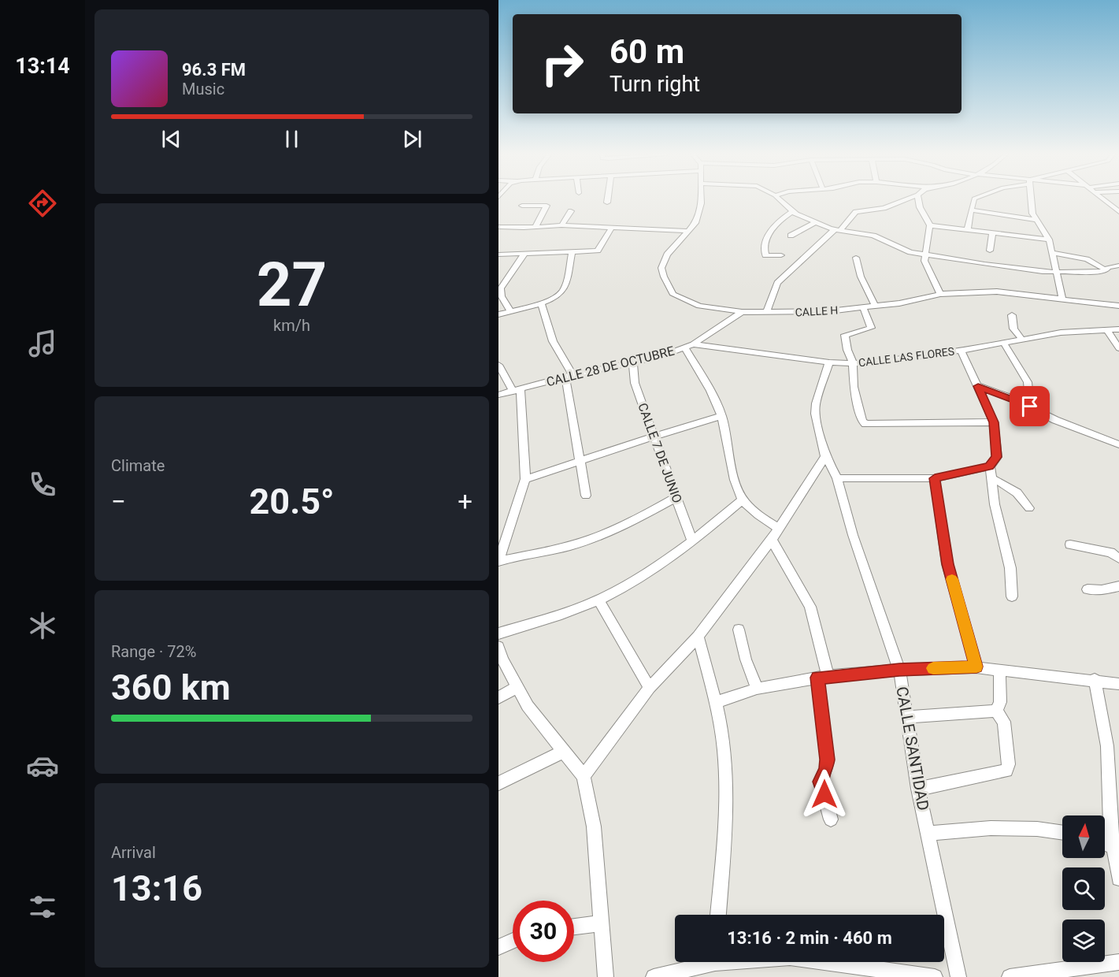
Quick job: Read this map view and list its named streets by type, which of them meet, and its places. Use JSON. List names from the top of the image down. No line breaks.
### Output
{"streets":{"street":["CALLE H","CALLE LAS FLORES","CALLE 28 DE OCTUBRE","CALLE 7 DE JUNIO","CALLE SANTIDAD"]},"crossings":[["CALLE H","CALLE 28 DE OCTUBRE"],["CALLE LAS FLORES","CALLE 28 DE OCTUBRE"],["CALLE LAS FLORES","CALLE SANTIDAD"],["CALLE 28 DE OCTUBRE","CALLE 7 DE JUNIO"]],"north":"top","page":{"tabs":"13:14","turn":["60 m","Turn right"],"song":["96.3 FM","Music"],"tile":[["27","km/h"],"Climate",["Range · 72%","360 km"],["Arrival","13:16"]],"heat":["−","20.5°","+"],"limit":"30","trip":"13:16 · 2 min · 460 m"}}
